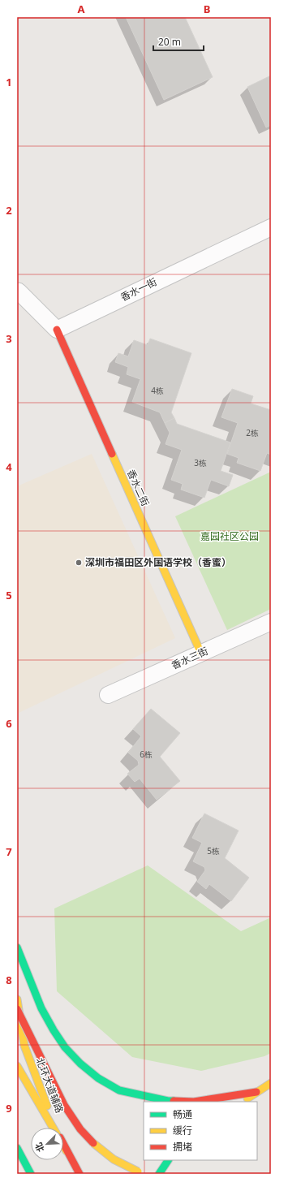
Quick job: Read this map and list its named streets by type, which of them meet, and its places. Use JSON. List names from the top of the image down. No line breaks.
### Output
{"streets":{"main road":["香水二街","北环大道辅路"],"street":["香水一街","香水三街"]},"crossings":[["香水一街","香水二街"],["香水二街","香水三街"]],"parks":["嘉园社区公园"],"places":["深圳市福田区外国语学校（香蜜）"],"house_numbers":["4栋","2栋","3栋","6栋","5栋"],"legend":["畅通","缓行","拥堵"],"scale_bar":"20 m","north":"bottom left","grid":{"columns":["A","B"],"rows":["1","2","3","4","5","6","7","8","9"]}}
